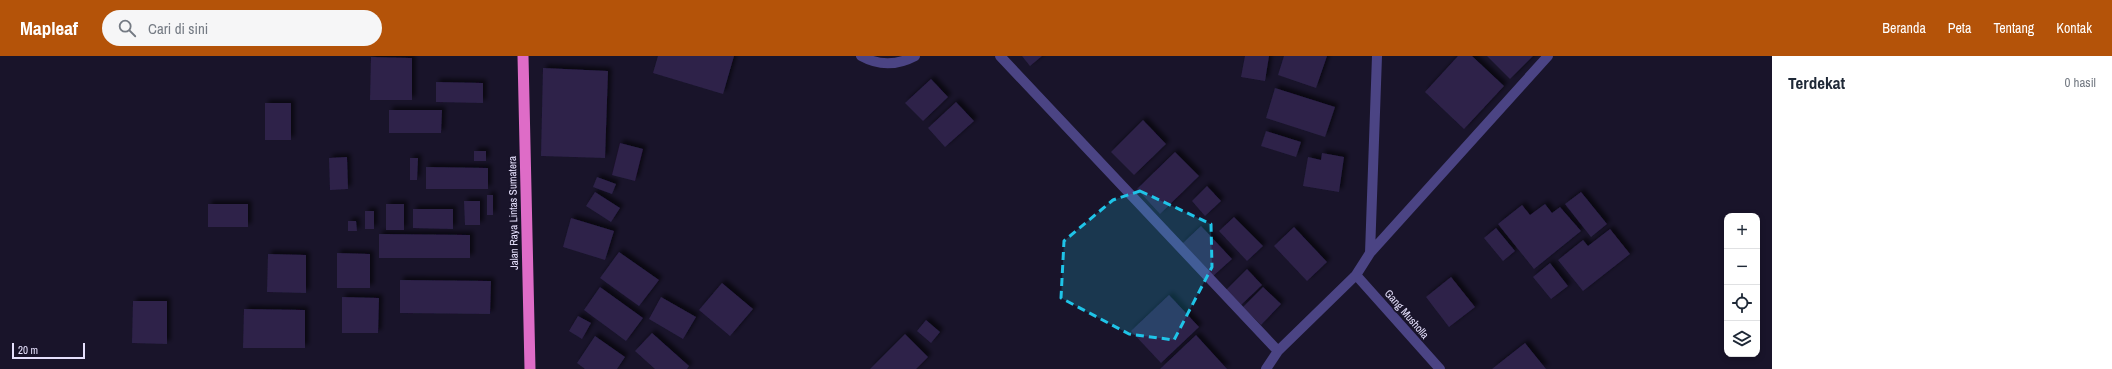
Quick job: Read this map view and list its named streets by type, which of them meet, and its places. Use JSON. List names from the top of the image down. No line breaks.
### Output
{"streets":{"highway":["Jalan Raya Lintas Sumatera"],"street":["Gang Musholla"]},"scale_bar":"20 m","page":{"header":"Mapleaf","search":"Cari di sini","nav":["Beranda","Peta","Tentang","Kontak"],"heading":["Terdekat","0 hasil"],"map_buttons":["+","−"],"scale":"20 m"}}
